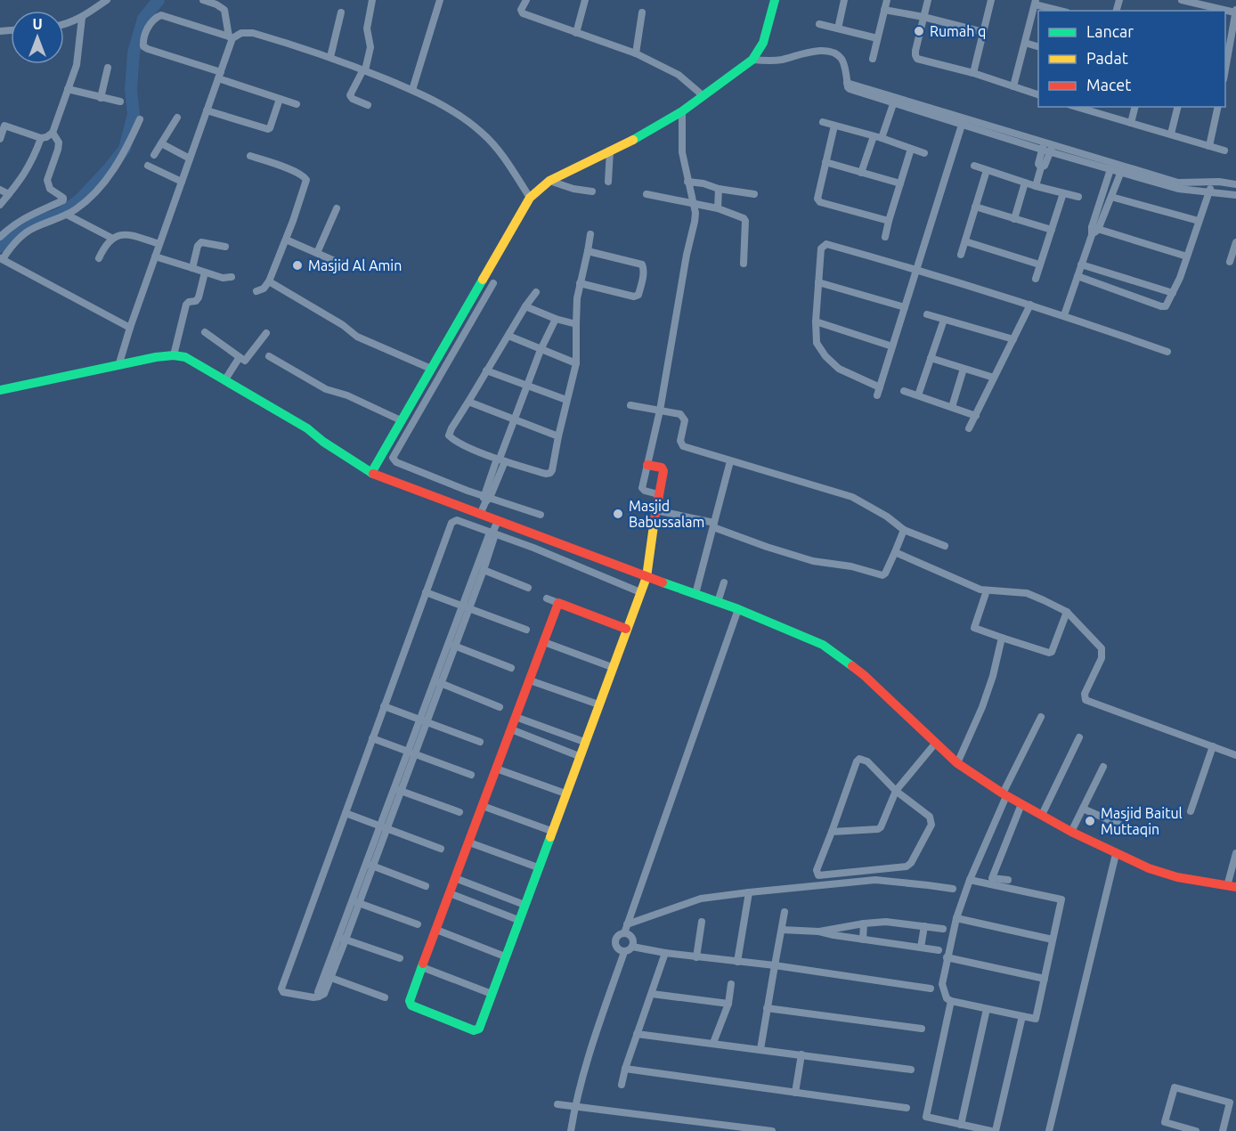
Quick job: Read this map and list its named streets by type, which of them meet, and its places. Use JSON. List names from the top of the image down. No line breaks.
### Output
{"places":["Rumah q","Masjid Al Amin","Masjid Babussalam","Masjid Baitul Muttaqin"],"legend":["Lancar","Padat","Macet"],"north":"top"}
